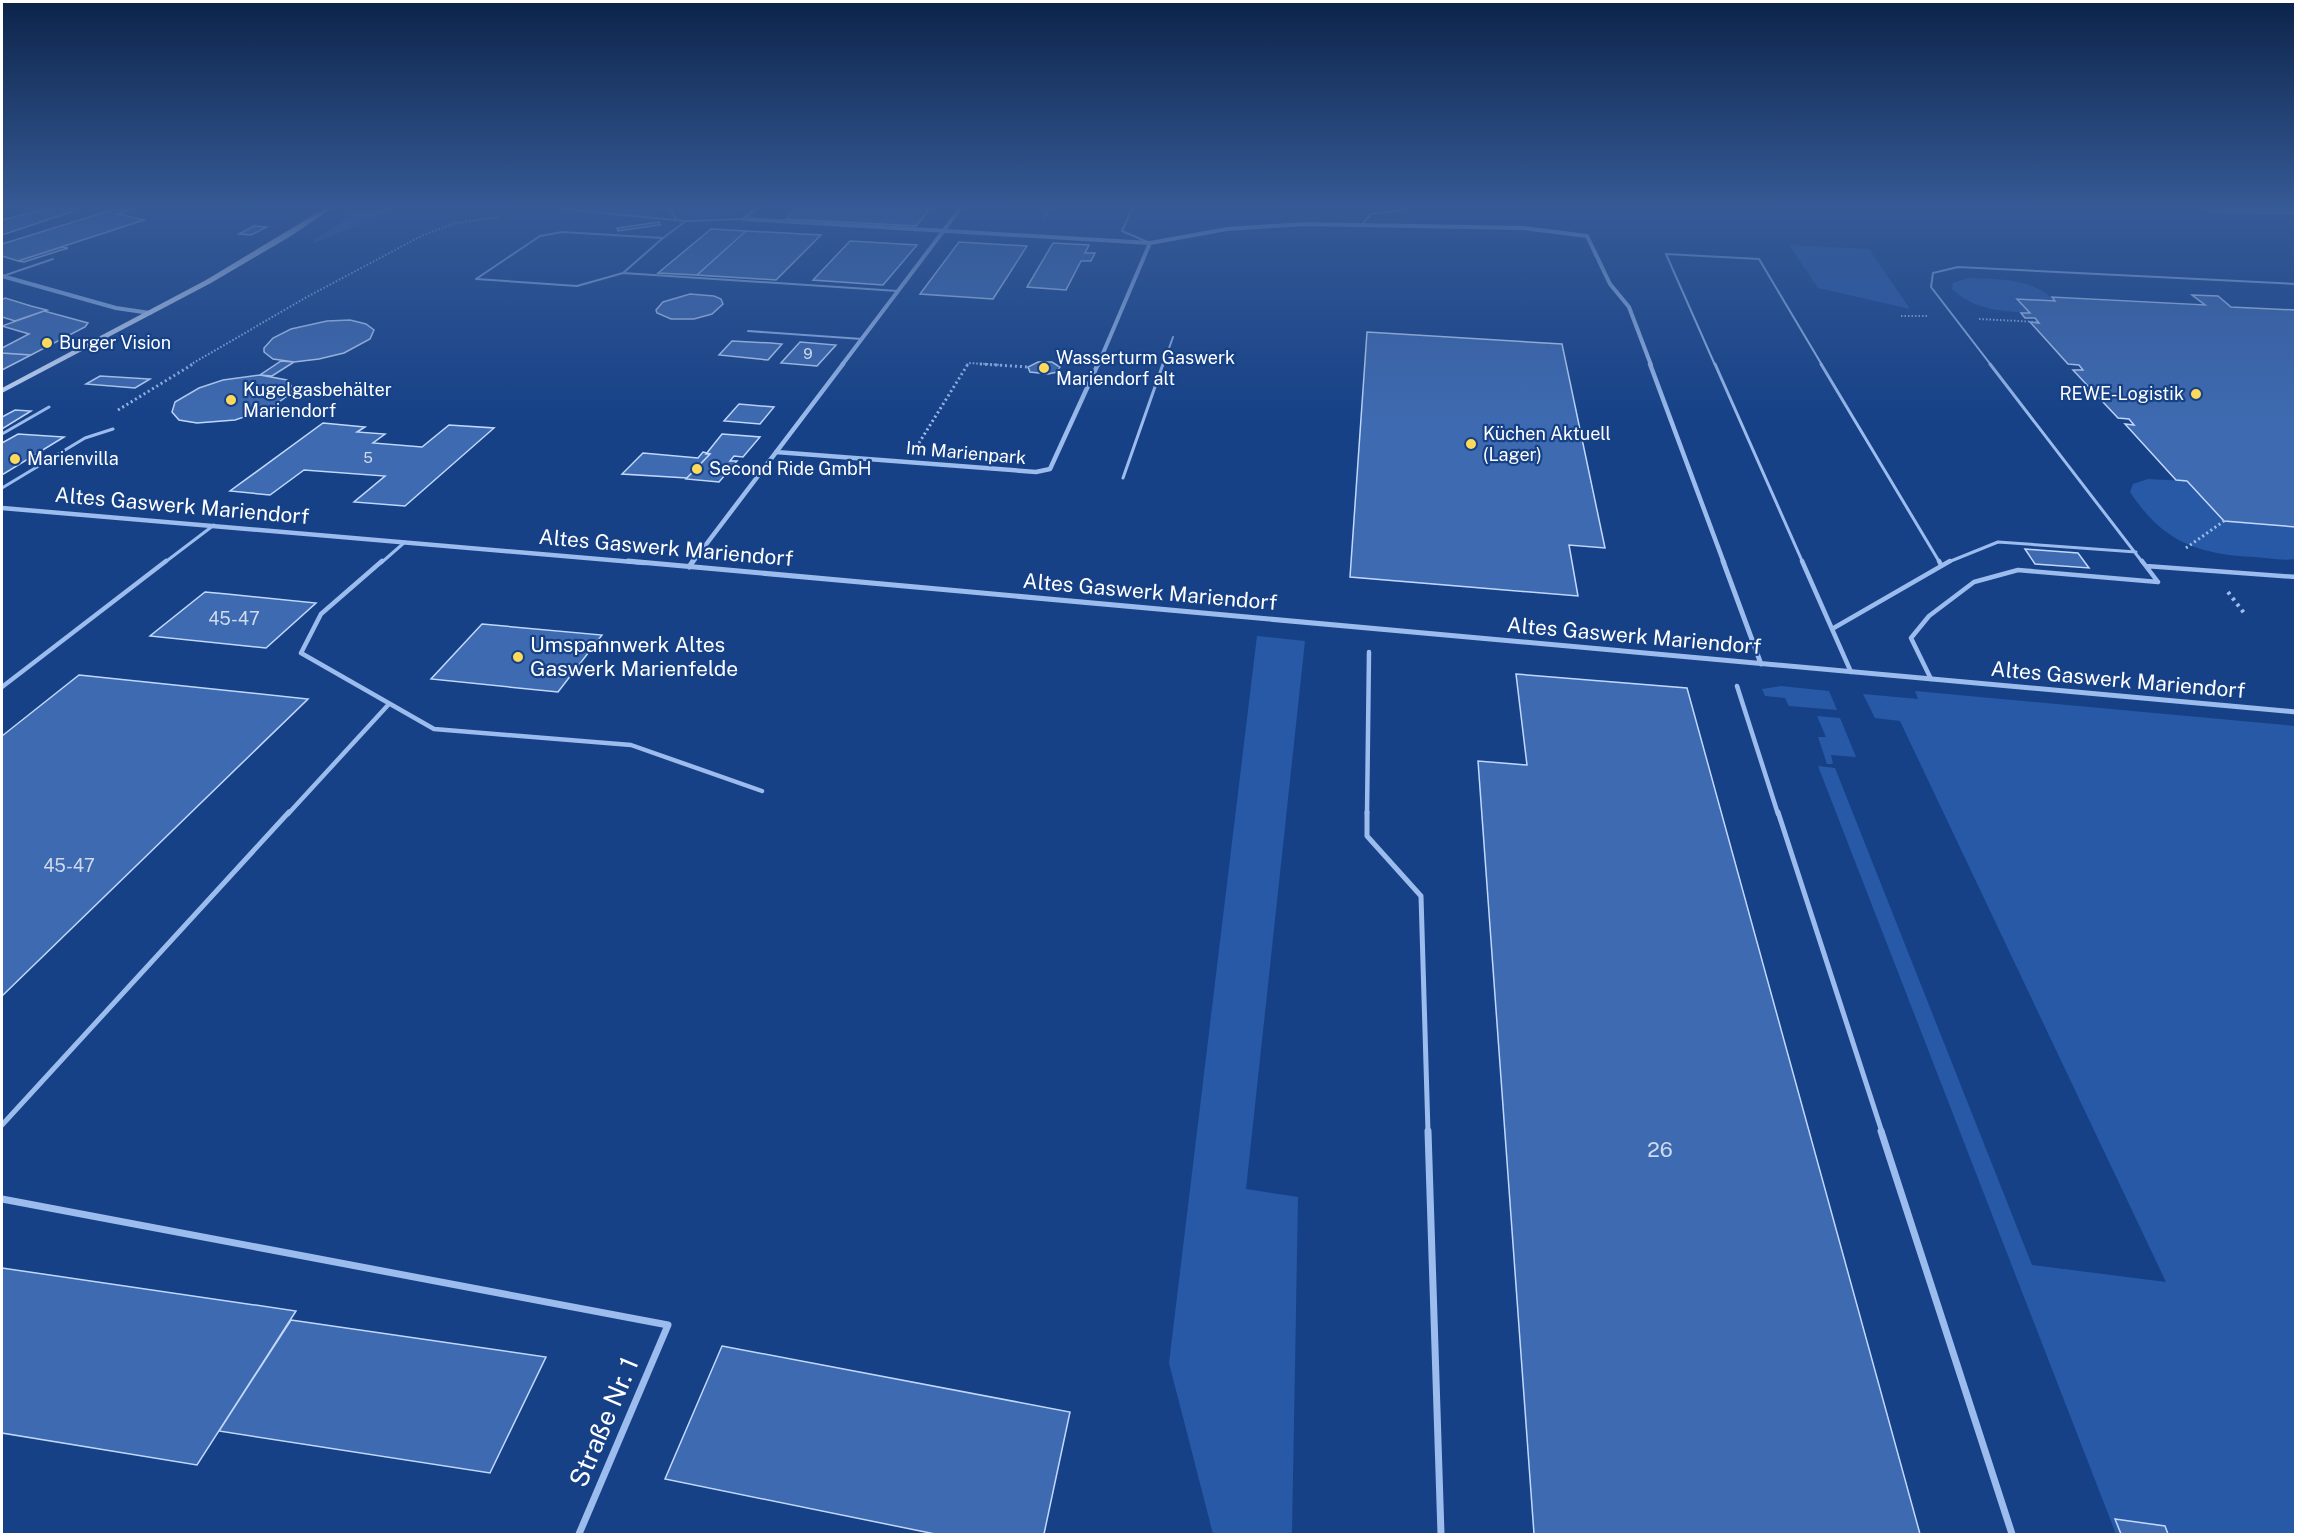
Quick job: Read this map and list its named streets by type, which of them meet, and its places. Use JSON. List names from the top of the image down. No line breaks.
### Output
{"streets":{"street":["Im Marienpark","Altes Gaswerk Mariendorf"],"lane":["Straße Nr. 1"]},"places":["Burger Vision","Wasserturm Gaswerk Mariendorf alt","REWE-Logistik","Kugelgasbehälter Mariendorf","Küchen Aktuell (Lager)","Marienvilla","Second Ride GmbH","Umspannwerk Altes Gaswerk Marienfelde"],"house_numbers":["9","5","45-47","45-47","26"]}
